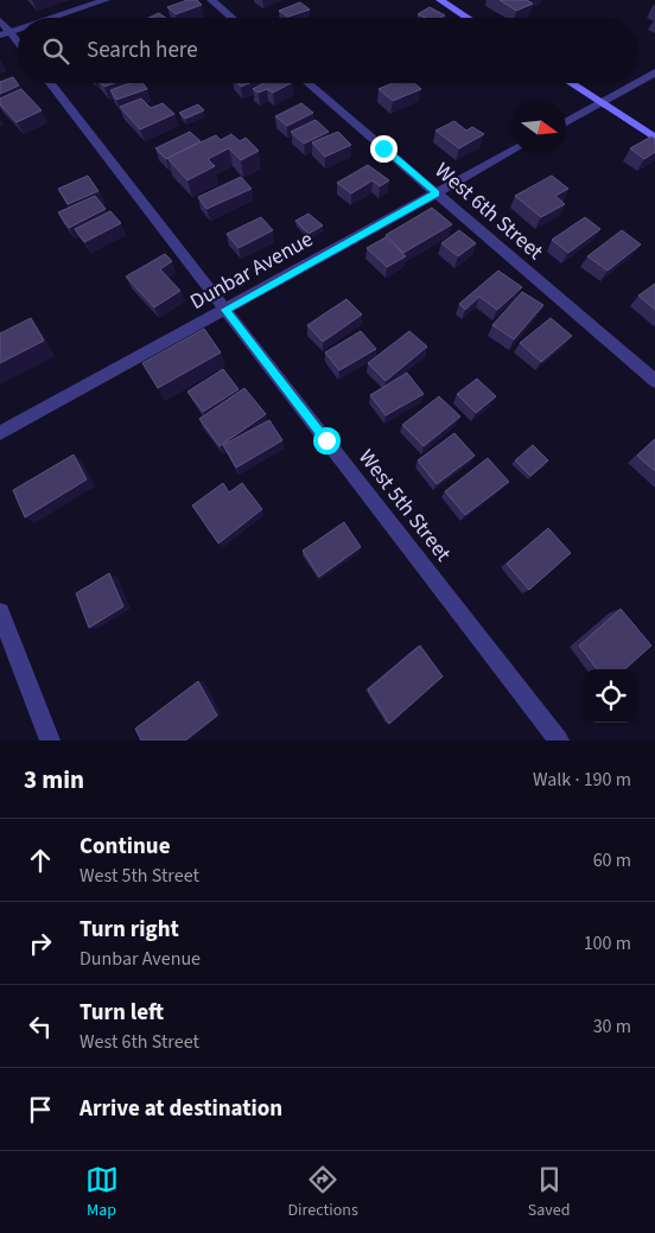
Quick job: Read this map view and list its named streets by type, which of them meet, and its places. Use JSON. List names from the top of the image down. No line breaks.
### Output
{"streets":{"street":["West 6th Street","Dunbar Avenue","West 5th Street"]},"crossings":[["West 6th Street","Dunbar Avenue"],["Dunbar Avenue","West 5th Street"]],"north":"right","page":{"search":"Search here","heading":["3 min","Walk · 190 m"],"list":[["Continue","West 5th Street","60 m"],["Turn right","Dunbar Avenue","100 m"],["Turn left","West 6th Street","30 m"],"Arrive at destination"],"nav":["Map","Directions","Saved"]}}
